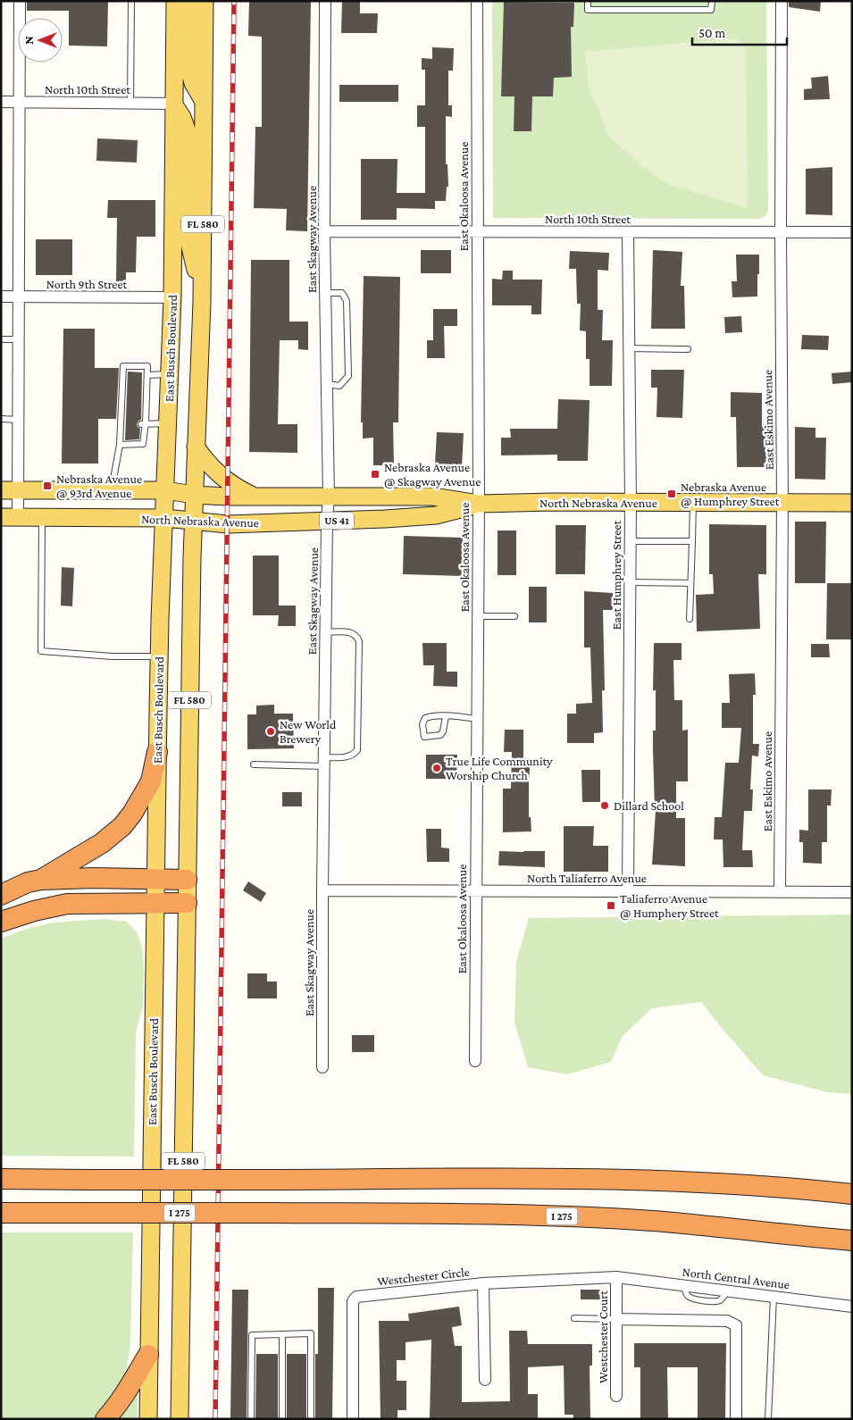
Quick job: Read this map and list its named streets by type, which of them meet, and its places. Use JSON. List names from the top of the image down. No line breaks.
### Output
{"streets":{"highway":["I 275"],"main road":["FL 580","East Busch Boulevard","North Nebraska Avenue","US 41"],"street":["North 10th Street","East Okaloosa Avenue","East Skagway Avenue","North 9th Street","East Eskimo Avenue","East Humphrey Street","North Taliaferro Avenue","Westchester Circle","North Central Avenue","Westchester Court"]},"crossings":[["North 10th Street","East Okaloosa Avenue"],["North 10th Street","East Skagway Avenue"],["North 10th Street","East Busch Boulevard"],["North 10th Street","East Eskimo Avenue"],["North 10th Street","East Humphrey Street"],["East Okaloosa Avenue","North Nebraska Avenue"],["East Okaloosa Avenue","North Taliaferro Avenue"],["FL 580","North Nebraska Avenue"],["East Skagway Avenue","North Nebraska Avenue"],["East Skagway Avenue","North Taliaferro Avenue"],["North 9th Street","East Busch Boulevard"],["East Busch Boulevard","North Nebraska Avenue"],["East Eskimo Avenue","North Nebraska Avenue"],["East Eskimo Avenue","North Taliaferro Avenue"],["North Nebraska Avenue","East Humphrey Street"],["East Humphrey Street","North Taliaferro Avenue"],["Westchester Circle","North Central Avenue"],["Westchester Circle","Westchester Court"],["North Central Avenue","Westchester Court"]],"places":{"transit":["Nebraska Avenue @ Skagway Avenue","Nebraska Avenue @ 93rd Avenue","Nebraska Avenue @ Humphrey Street","Taliaferro Avenue @ Humphery Street"],"other":["New World Brewery","True Life Community Worship Church","Dillard School"]},"scale_bar":"50 m","north":"left"}
